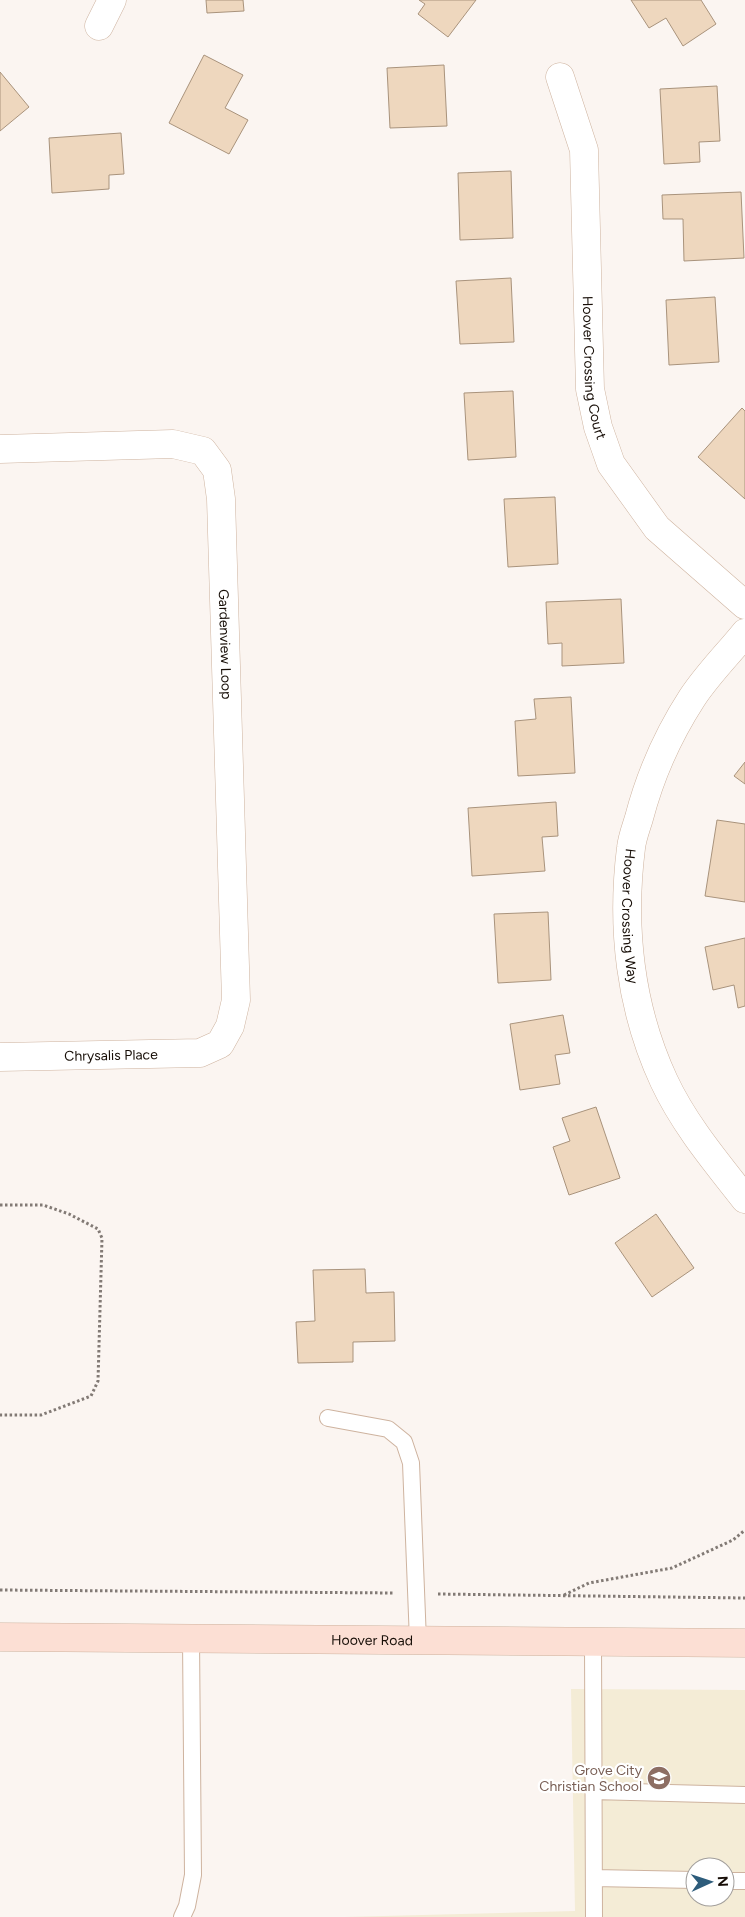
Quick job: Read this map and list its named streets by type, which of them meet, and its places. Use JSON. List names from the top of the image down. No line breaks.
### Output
{"streets":{"main road":["Hoover Road"],"street":["Hoover Crossing Court","Gardenview Loop","Hoover Crossing Way","Chrysalis Place"]},"crossings":[["Gardenview Loop","Chrysalis Place"]],"places":{"school or university":["Grove City Christian School"]},"north":"right"}
